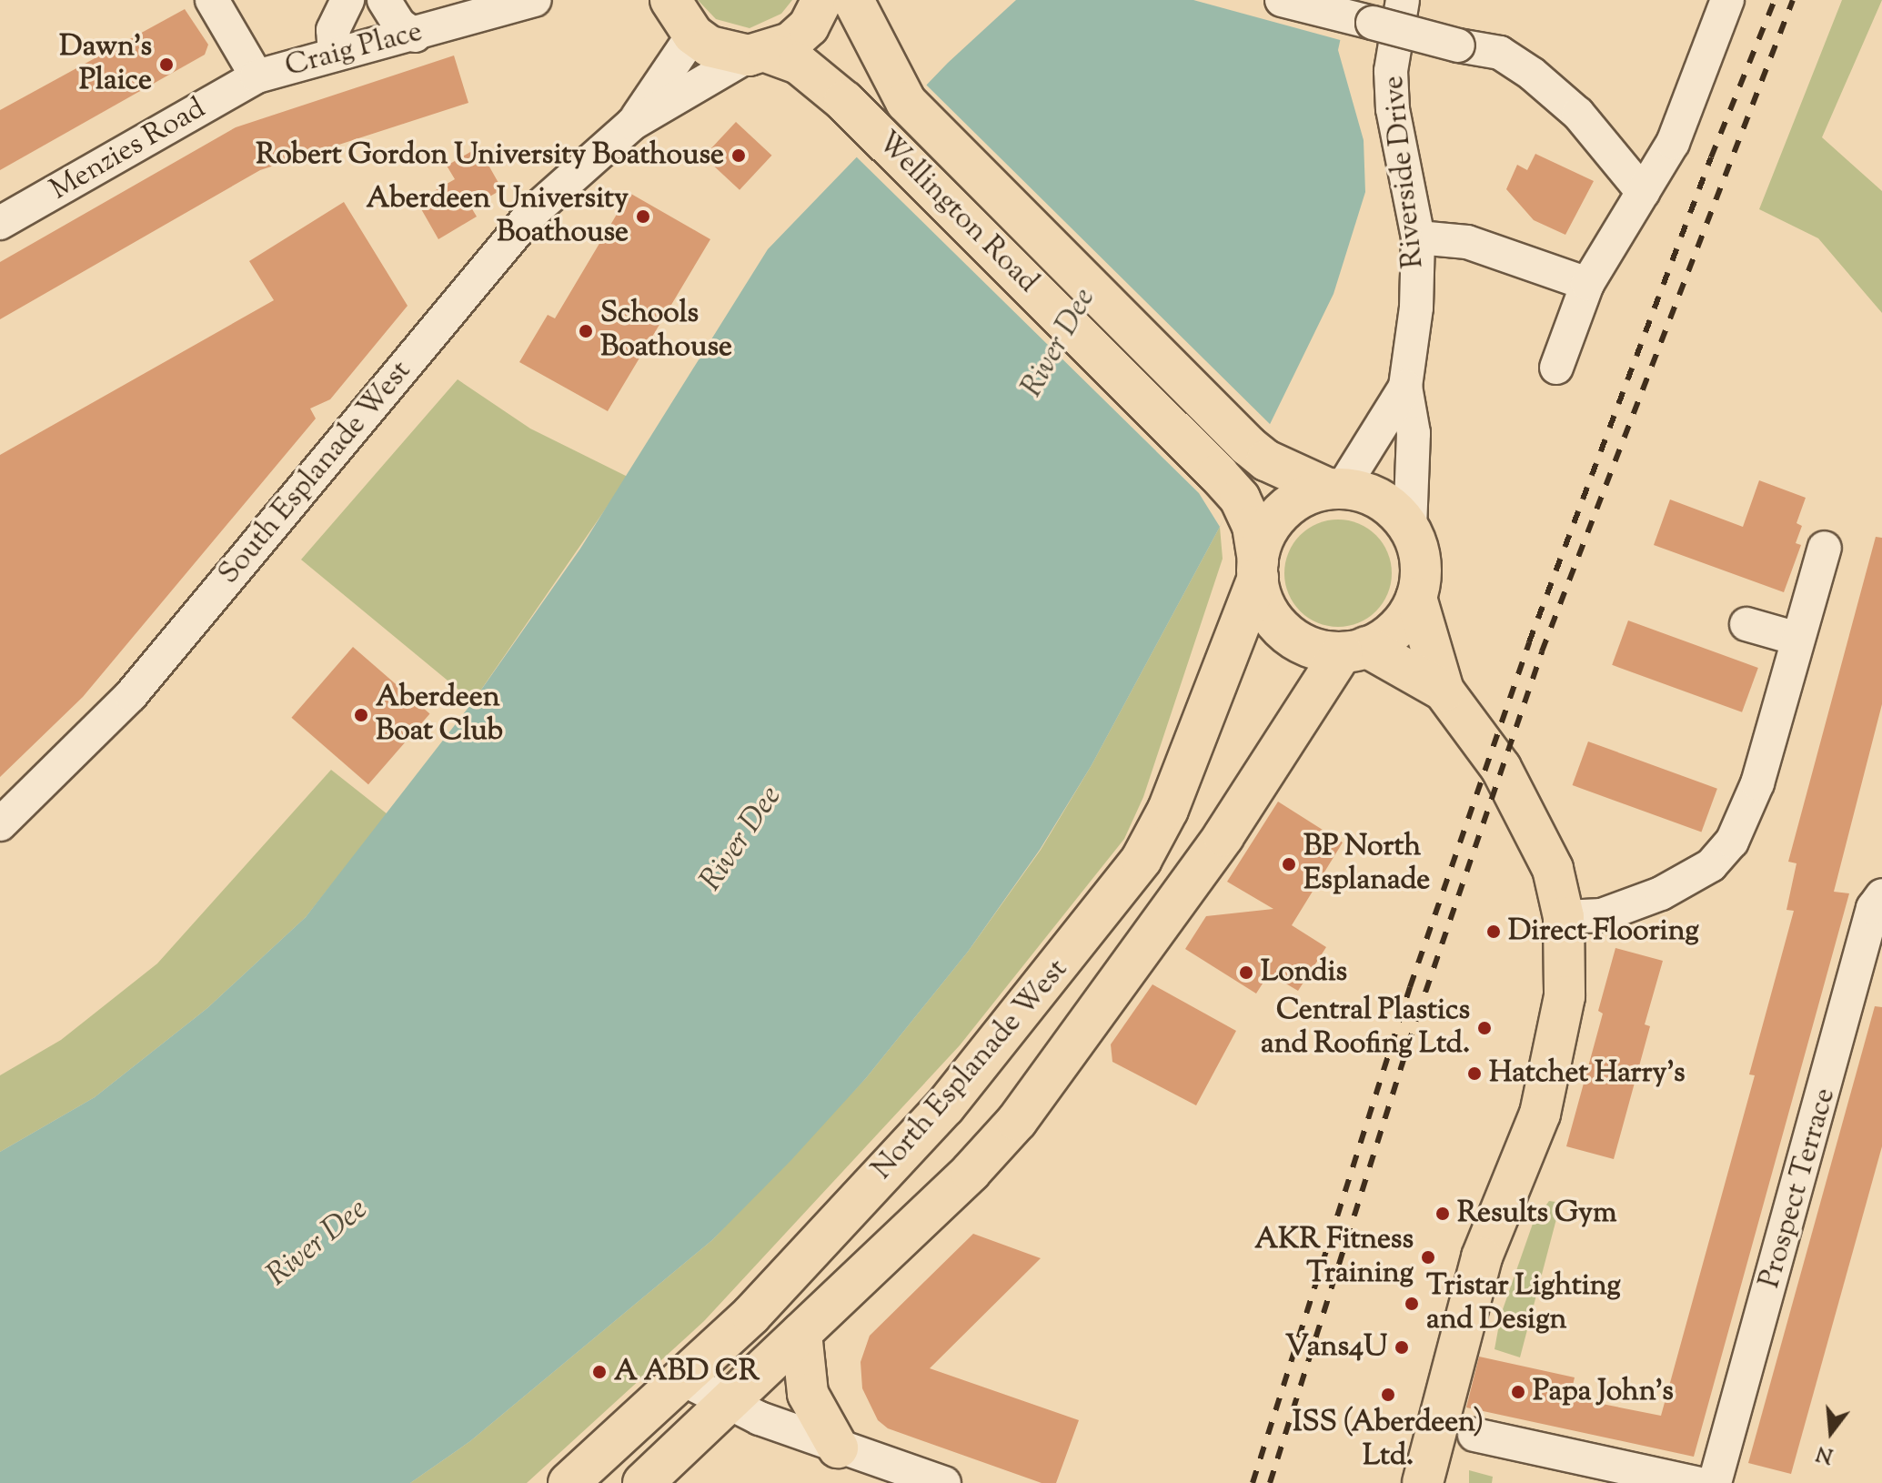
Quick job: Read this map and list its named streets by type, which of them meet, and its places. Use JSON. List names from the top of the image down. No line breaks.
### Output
{"streets":{"main road":["Wellington Road","North Esplanade West"],"street":["Craig Place","Menzies Road","Riverside Drive","South Esplanade West","Prospect Terrace"]},"crossings":[["Craig Place","Menzies Road"],["Wellington Road","South Esplanade West"],["Wellington Road","North Esplanade West"]],"water":["River Dee"],"places":["Dawn's Plaice","Robert Gordon University Boathouse","Aberdeen University Boathouse","Schools Boathouse","Aberdeen Boat Club","BP North Esplanade","Direct Flooring","Londis","Central Plastics and Roofing Ltd.","Hatchet Harry's","Results Gym","AKR Fitness Training","Tristar Lighting and Design","Vans4U","A ABD CR","Papa John's","ISS (Aberdeen) Ltd."],"north":"bottom"}
